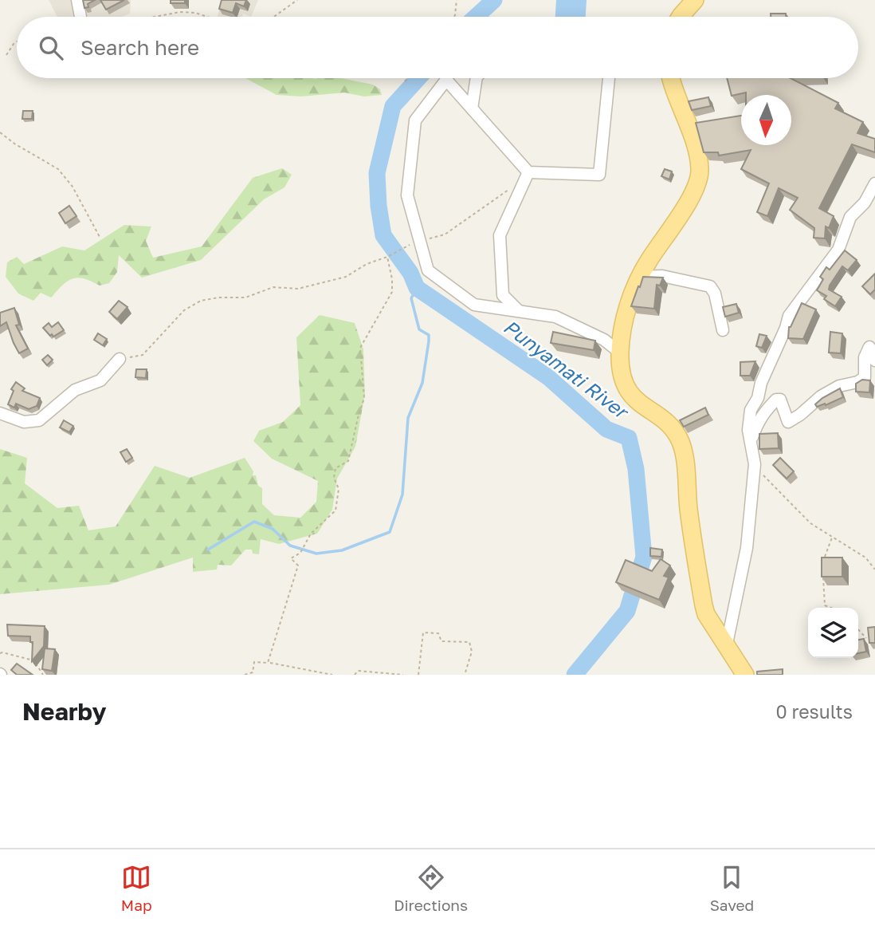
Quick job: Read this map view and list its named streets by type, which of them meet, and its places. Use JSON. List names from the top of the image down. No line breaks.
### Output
{"water":["Punyamati River"],"north":"bottom","page":{"search":"Search here","heading":["Nearby","0 results"],"nav":["Map","Directions","Saved"]}}
